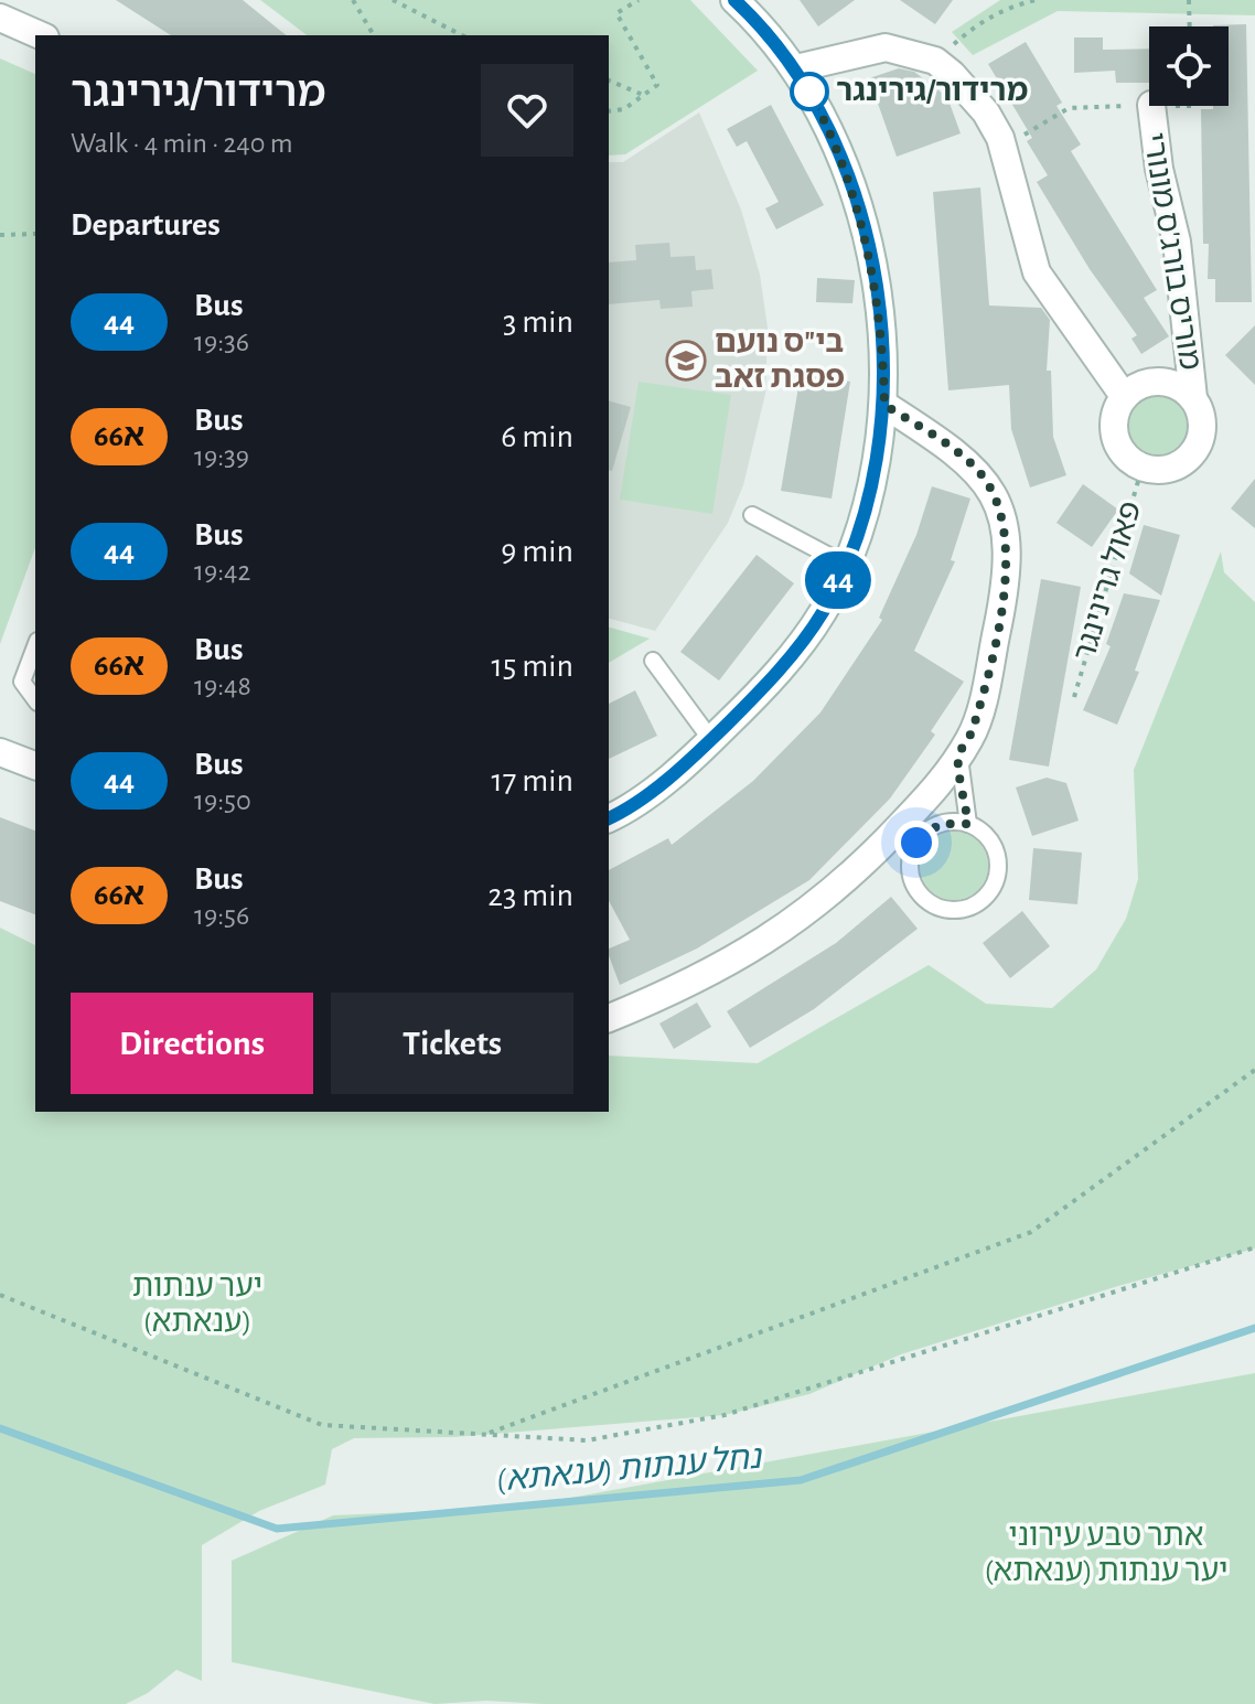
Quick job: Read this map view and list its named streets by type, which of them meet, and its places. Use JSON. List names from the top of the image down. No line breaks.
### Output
{"streets":{"street":["מוריס בורג'ס מונורי","פאול גרינינגר"]},"crossings":[["מוריס בורג'ס מונורי","פאול גרינינגר"]],"water":["נחל ענתות (ענאתא)"],"parks":["יער ענתות (ענאתא)","אתר טבע עירוני יער ענתות (ענאתא)"],"places":{"other":["מרידור/גירינגר"],"school or university":["בי\"ס נועם פסגת זאב"]},"lines":["bus line 44"],"page":{"on_map":"44","heading":[["מרידור/גירינגר","Walk · 4 min · 240 m"],"Departures"],"list":[{"mark":"44","name":"Bus","note":"19:36","value":"3 min"},{"mark":"66א","name":"Bus","note":"19:39","value":"6 min"},{"mark":"44","name":"Bus","note":"19:42","value":"9 min"},{"mark":"66א","name":"Bus","note":"19:48","value":"15 min"},{"mark":"44","name":"Bus","note":"19:50","value":"17 min"},{"mark":"66א","name":"Bus","note":"19:56","value":"23 min"}],"buttons":["Directions","Tickets"]}}
